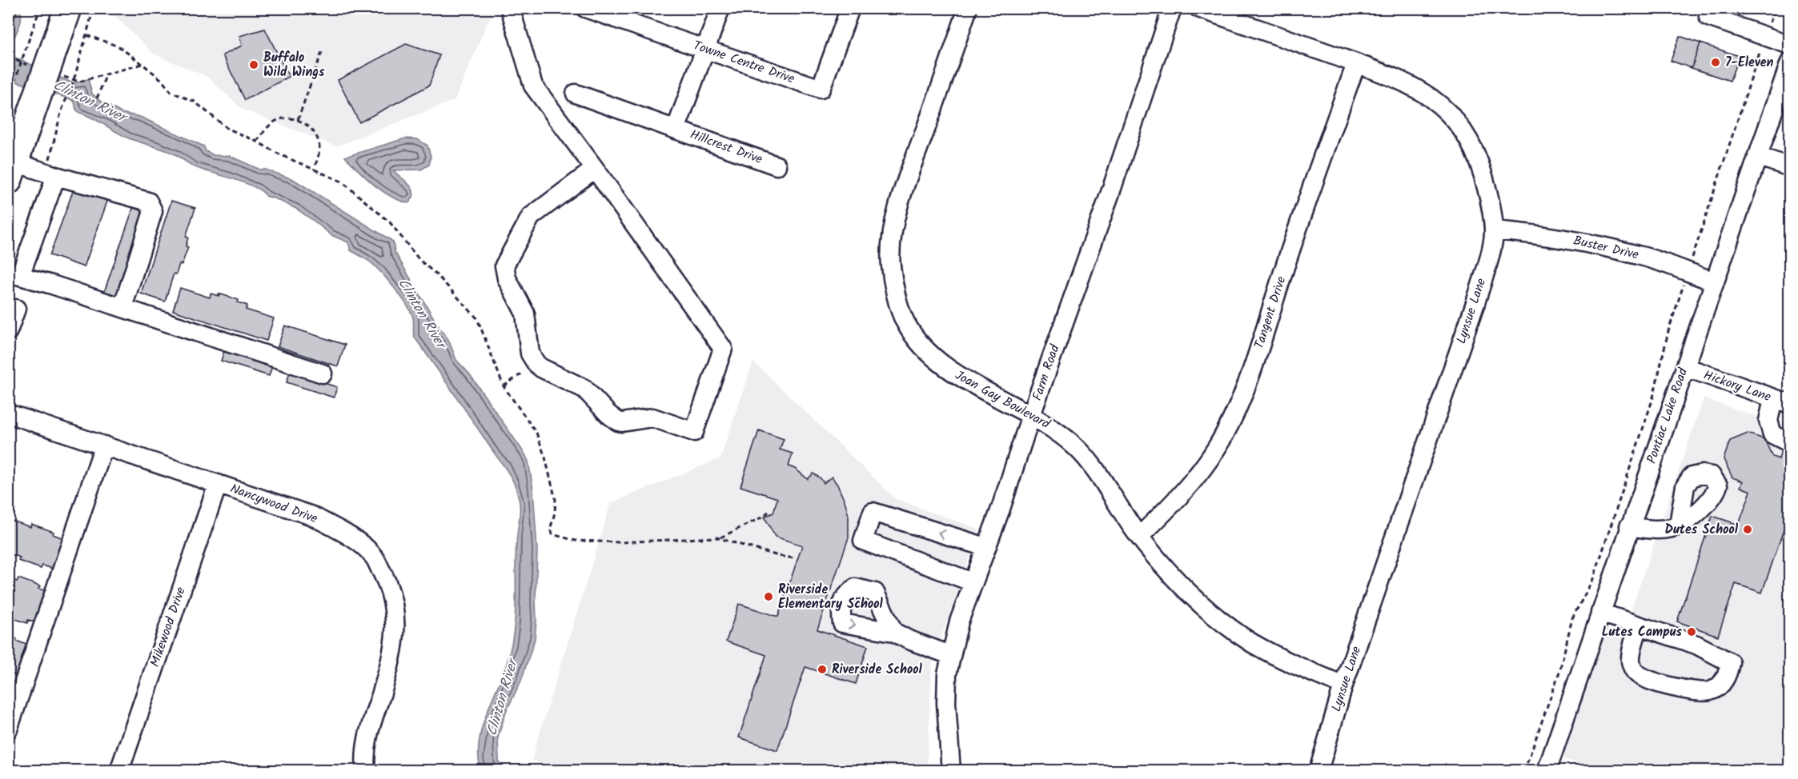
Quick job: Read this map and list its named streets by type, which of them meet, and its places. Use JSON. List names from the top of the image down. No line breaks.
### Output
{"streets":{"street":["Towne Centre Drive","Hillcrest Drive","Buster Drive","Lynsue Lane","Tangent Drive","Farm Road","Hickory Lane","Joan Gay Boulevard","Pontiac Lake Road","Nancywood Drive","Mikewood Drive"]},"crossings":[["Towne Centre Drive","Hillcrest Drive"],["Buster Drive","Lynsue Lane"],["Buster Drive","Pontiac Lake Road"],["Lynsue Lane","Tangent Drive"],["Lynsue Lane","Joan Gay Boulevard"],["Tangent Drive","Joan Gay Boulevard"],["Farm Road","Joan Gay Boulevard"],["Hickory Lane","Pontiac Lake Road"],["Nancywood Drive","Mikewood Drive"]],"water":["Clinton River"],"places":["7-Eleven","Buffalo Wild Wings","Dutes School","Riverside Elementary School","Lutes Campus","Riverside School"]}
